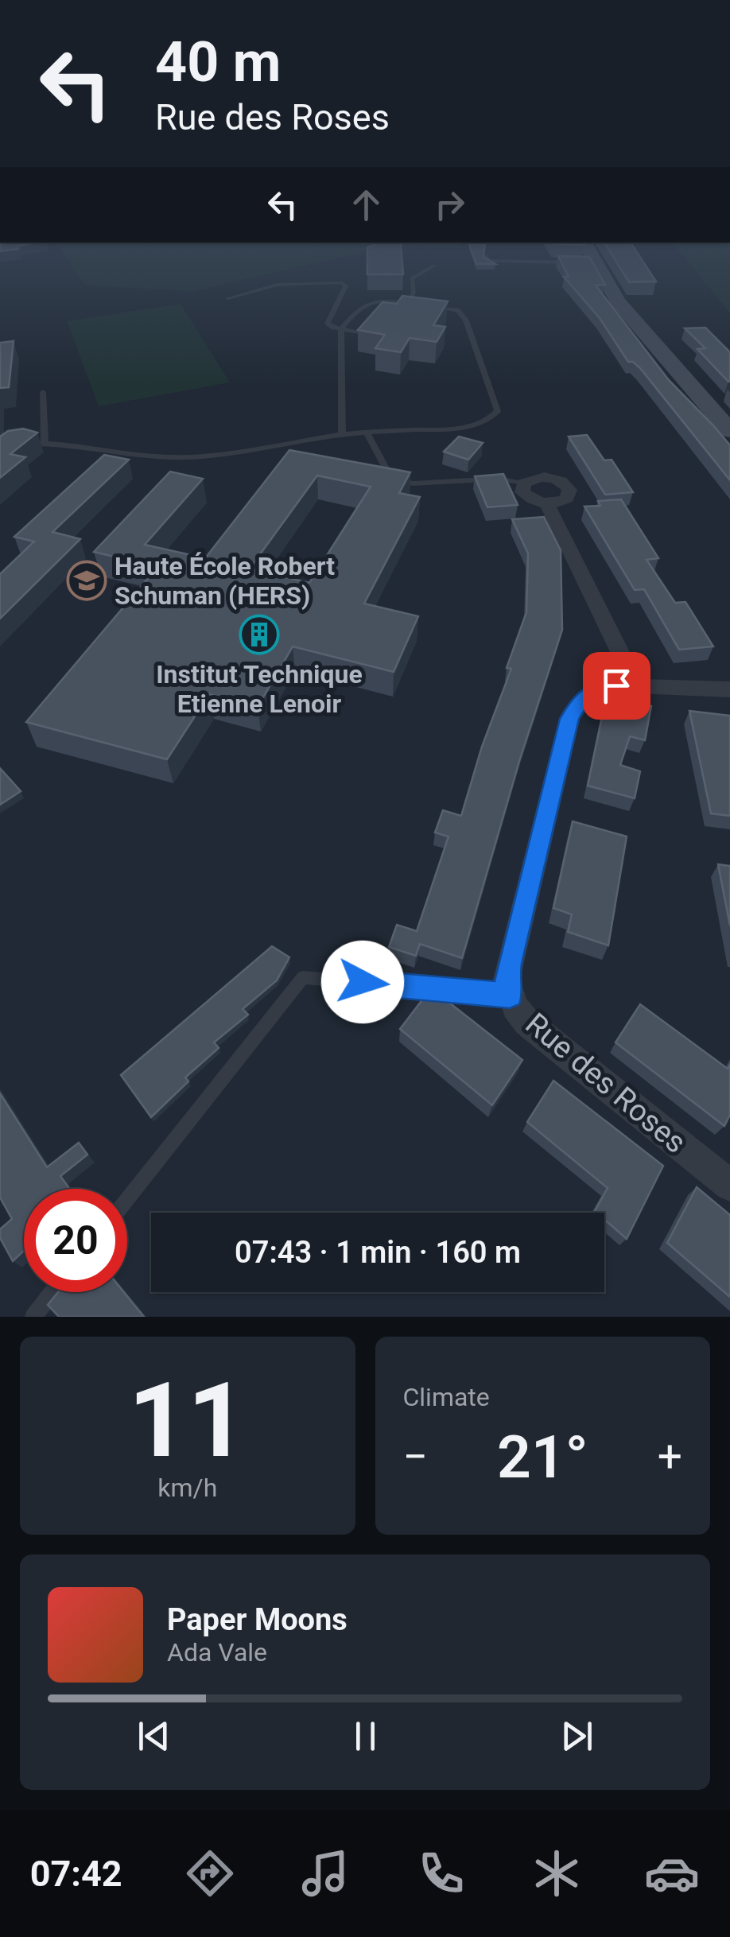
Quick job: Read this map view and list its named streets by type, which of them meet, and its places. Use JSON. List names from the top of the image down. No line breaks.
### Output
{"streets":{"street":["Rue des Roses"]},"places":{"school or university":["Haute École Robert Schuman (HERS)"],"building":["Institut Technique Etienne Lenoir"]},"page":{"turn":["40 m","Rue des Roses"],"limit":"20","trip":"07:43 · 1 min · 160 m","tile":[["11","km/h"],"Climate"],"heat":["−","21°","+"],"song":["Paper Moons","Ada Vale"],"tabs":"07:42"}}
